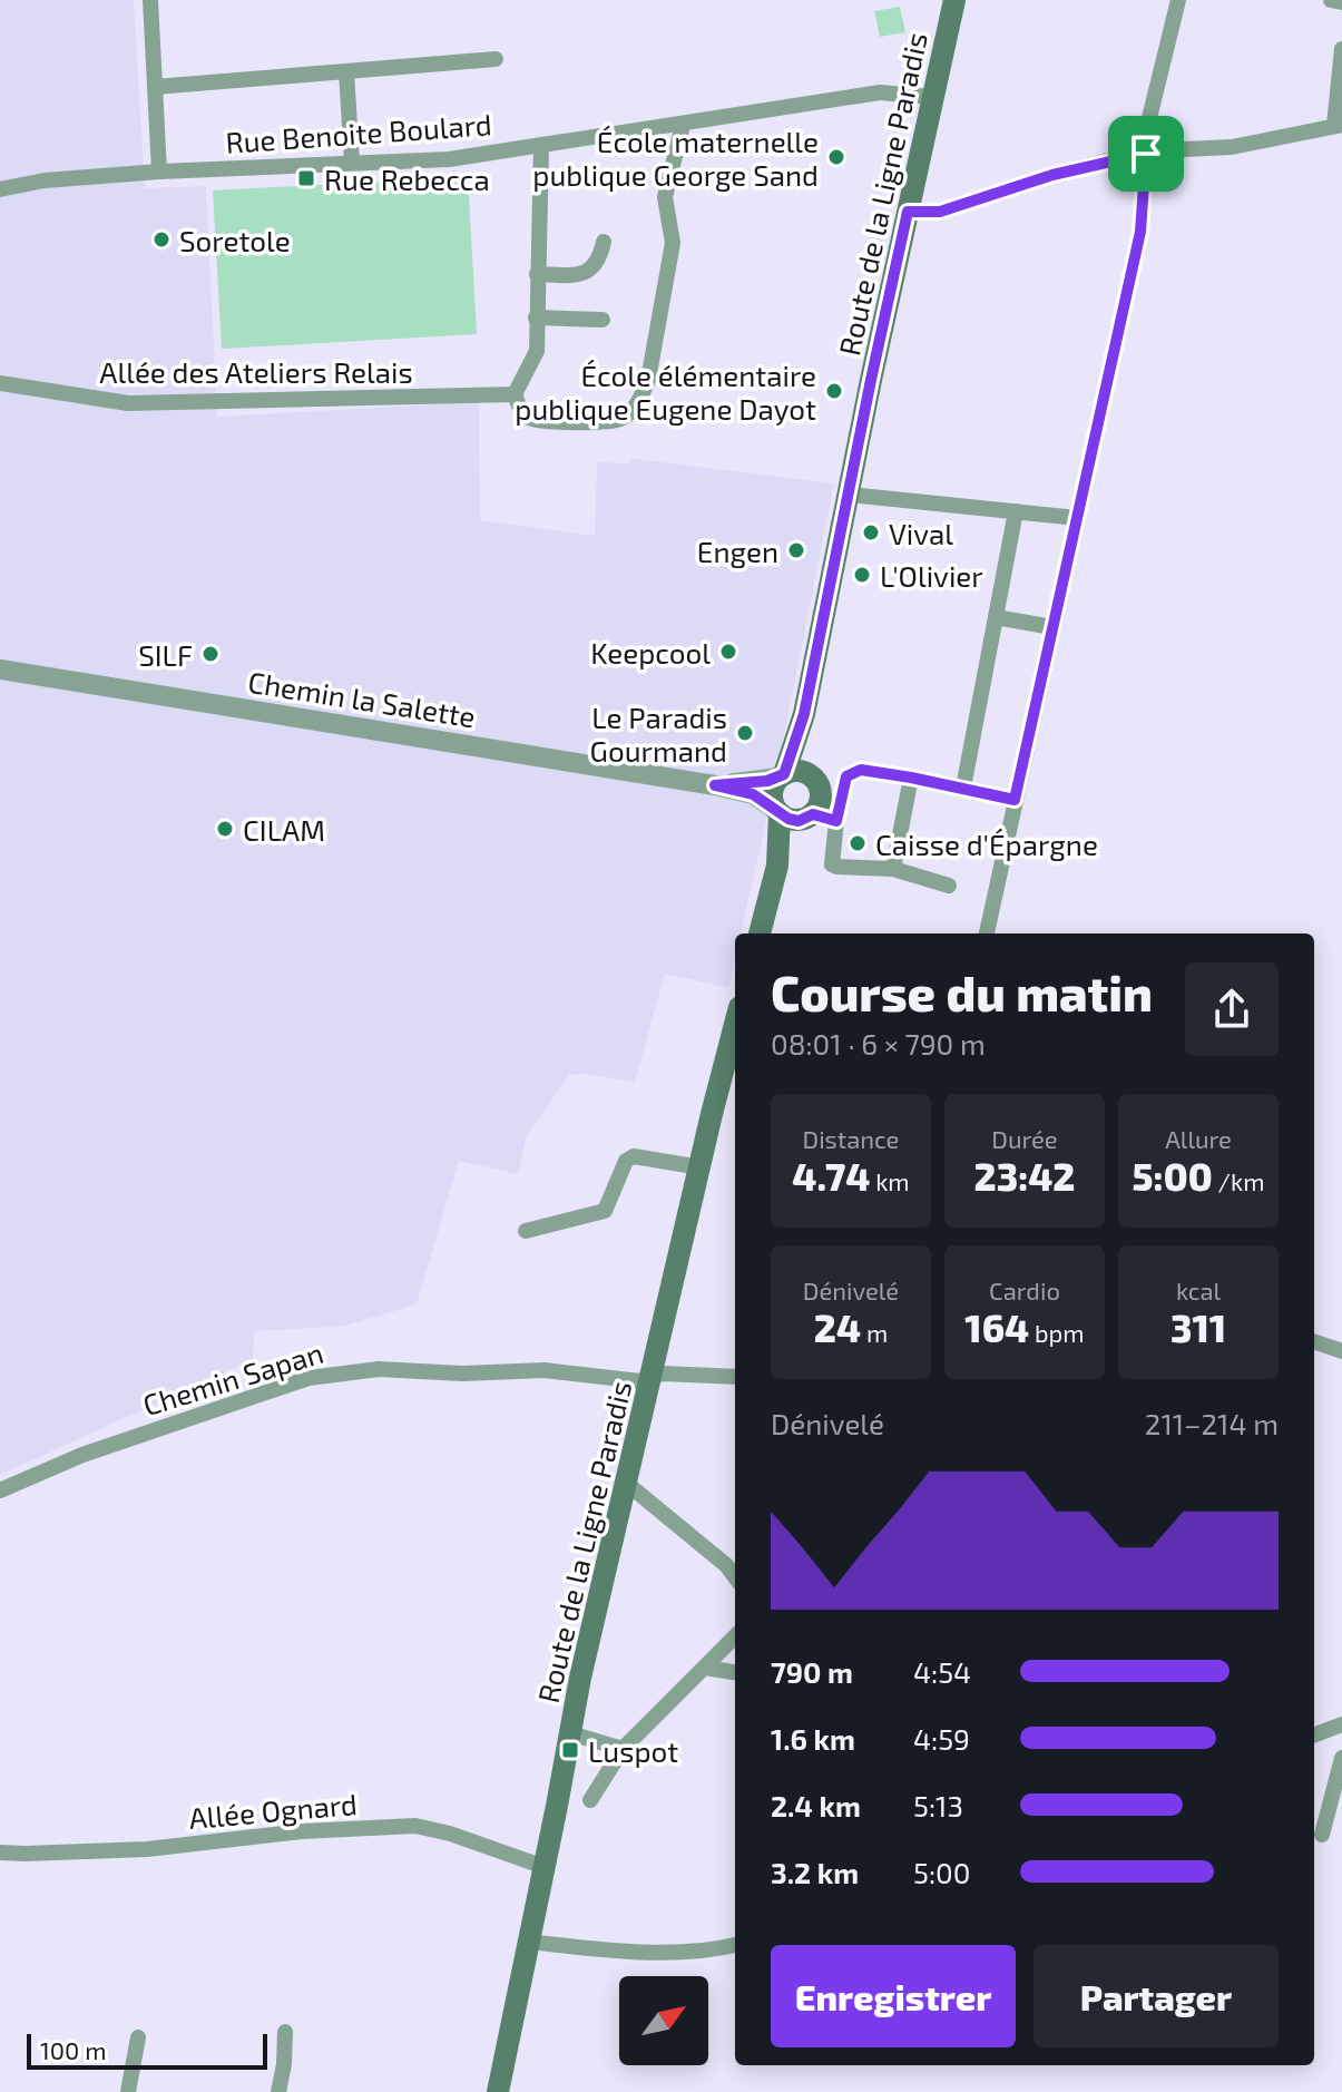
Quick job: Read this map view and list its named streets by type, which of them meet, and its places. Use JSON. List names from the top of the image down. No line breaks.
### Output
{"streets":{"main road":["Route de la Ligne Paradis"],"street":["Rue Benoite Boulard","Allée des Ateliers Relais","Chemin la Salette","Chemin Sapan","Allée Ognard"]},"crossings":[["Rue Benoite Boulard","Route de la Ligne Paradis"],["Route de la Ligne Paradis","Chemin la Salette"],["Route de la Ligne Paradis","Chemin Sapan"],["Route de la Ligne Paradis","Allée Ognard"]],"places":{"other":["École maternelle publique George Sand","Soretole","École élémentaire publique Eugene Dayot","Vival","Engen","L'Olivier","Keepcool","SILF","Le Paradis Gourmand","CILAM","Caisse d'Épargne"],"transit":["Rue Rebecca","Luspot"]},"scale_bar":"100 m","north":"top right","page":{"heading":["Course du matin","08:01 · 6 × 790 m"],"stats":[["Distance","4.74 km"],["Durée","23:42"],["Allure","5:00 /km"],["Dénivelé","24 m"],["Cardio","164 bpm"],["kcal","311"]],"chart":["Dénivelé","211–214 m"],"list":[{"name":"790 m","note":"4:54"},{"name":"1.6 km","note":"4:59"},{"name":"2.4 km","note":"5:13"},{"name":"3.2 km","note":"5:00"}],"buttons":["Enregistrer","Partager"],"scale":"100 m"}}
